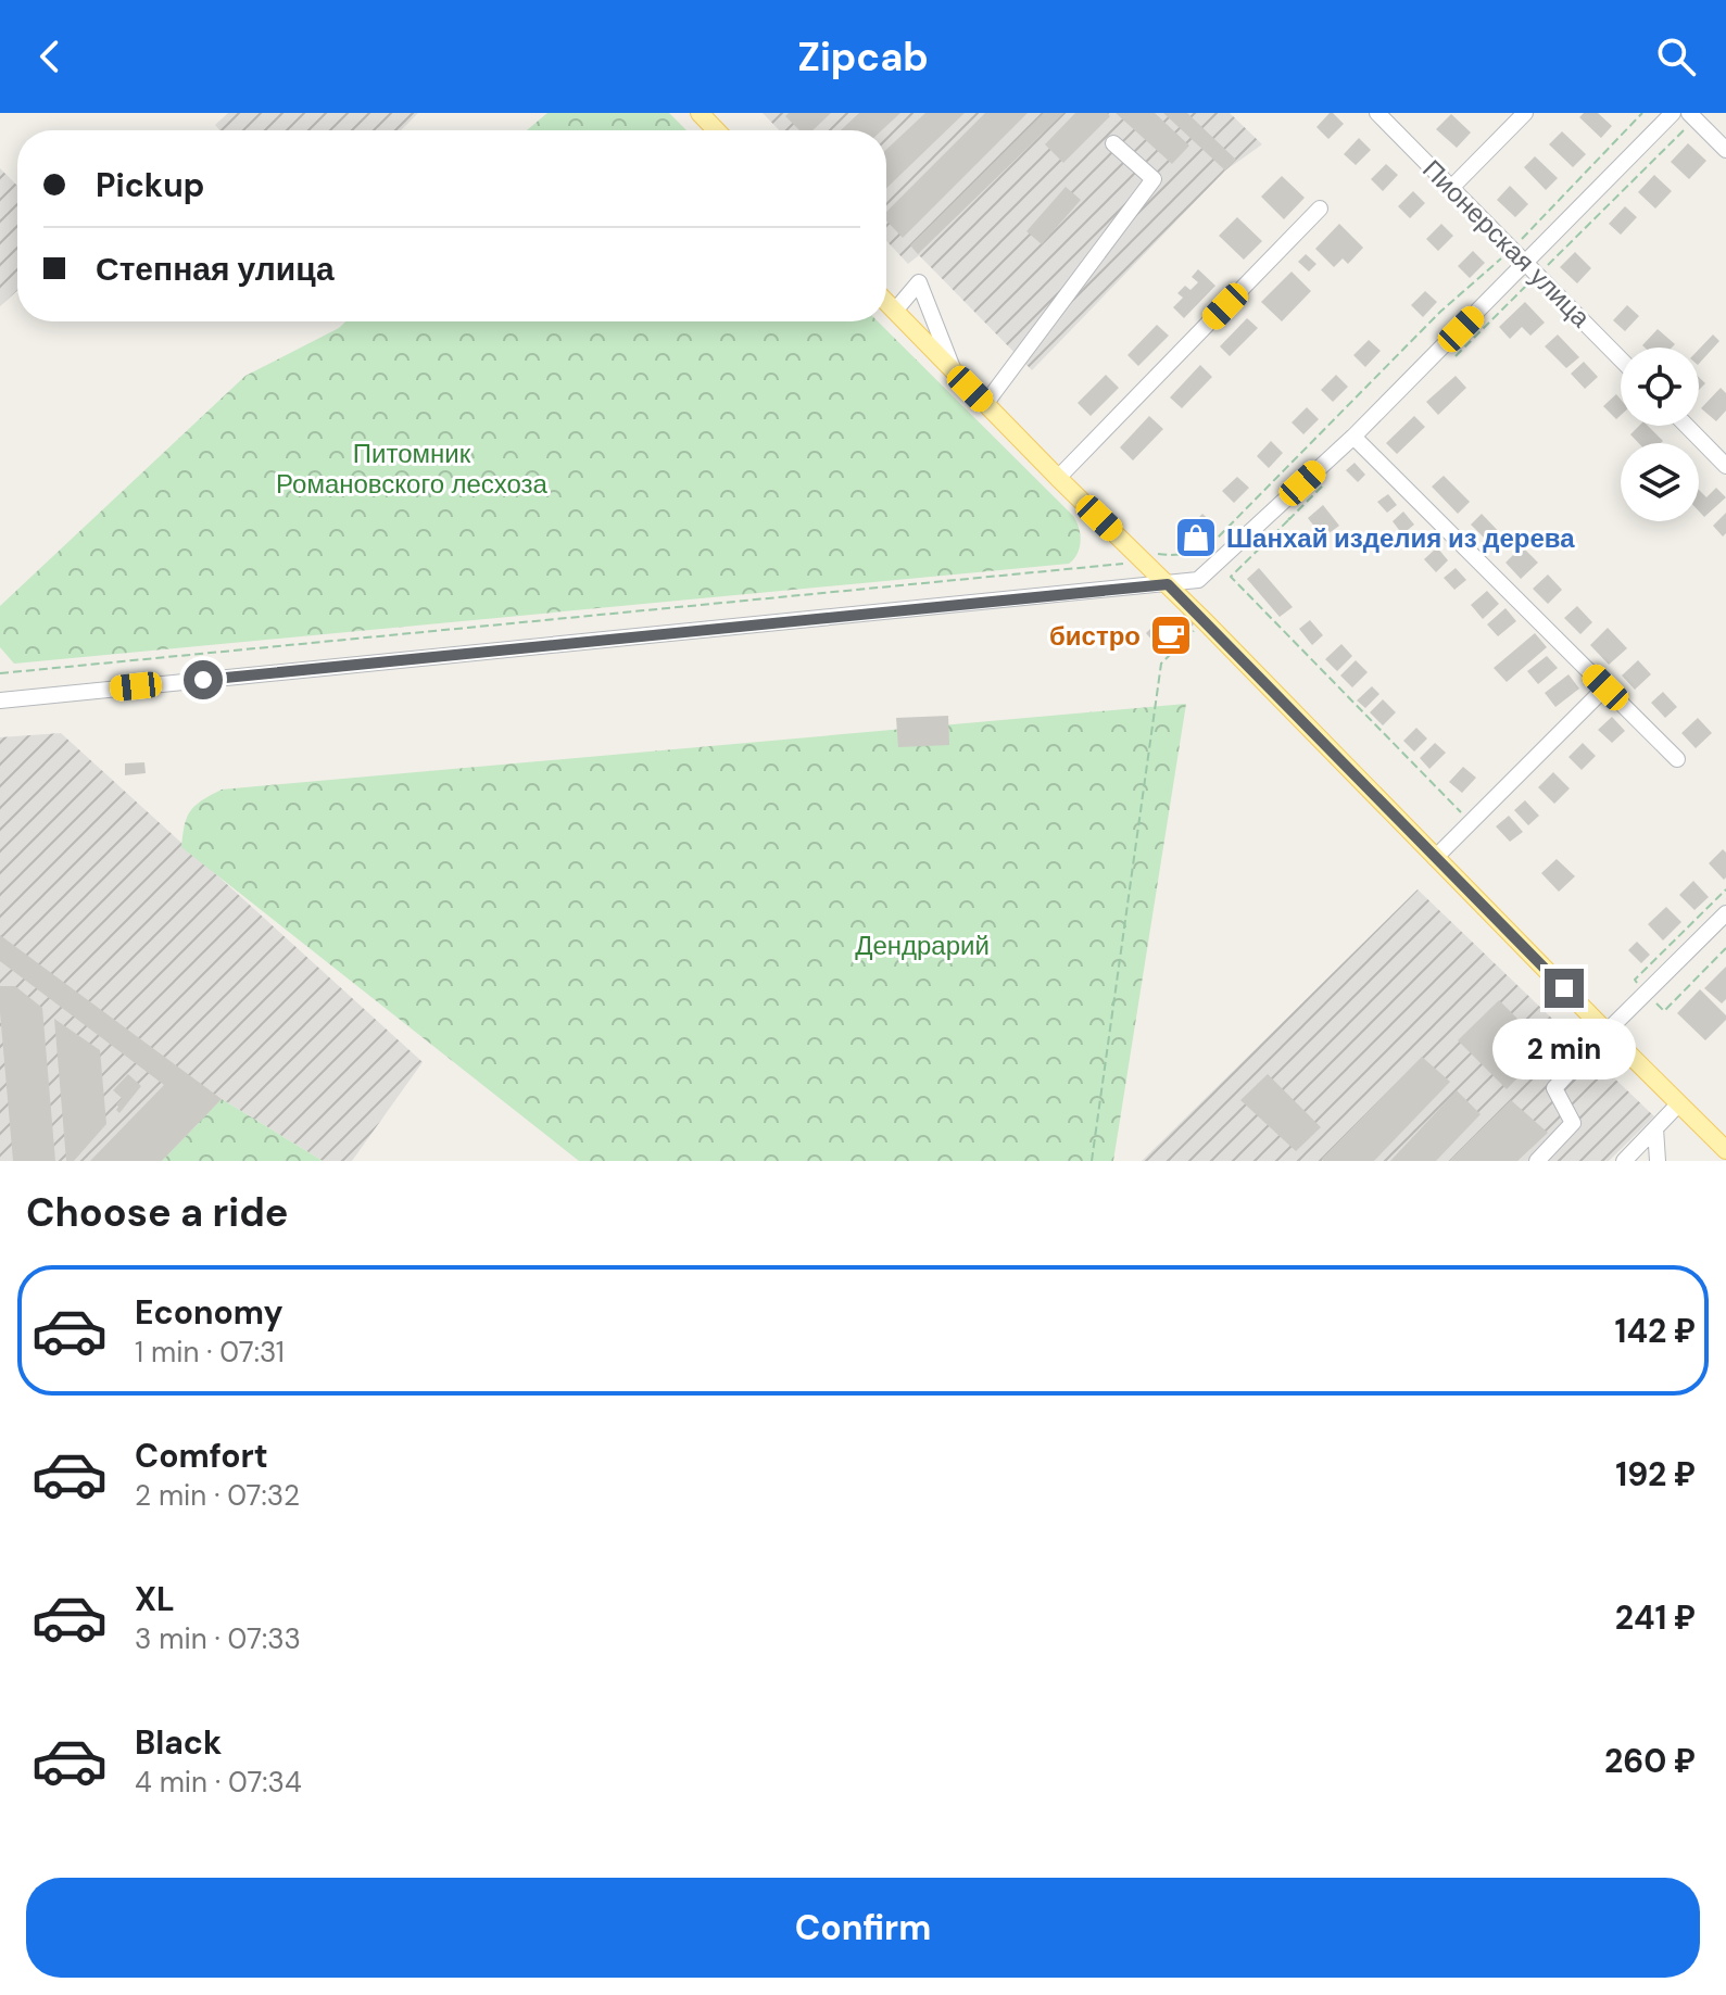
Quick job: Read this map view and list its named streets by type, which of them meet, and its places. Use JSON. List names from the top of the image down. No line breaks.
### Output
{"streets":{"street":["Пионерская улица"]},"parks":["Питомник Романовского лесхоза","Дендрарий"],"places":{"shop":["Шанхай изделия из дерева"],"cafe":["бистро"]},"page":{"header":"Zipcab","banner":["Pickup","Степная улица"],"bubble":"2 min","heading":"Choose a ride","list":[{"name":"Economy","note":"1 min · 07:31","value":"142 ₽"},{"name":"Comfort","note":"2 min · 07:32","value":"192 ₽"},{"name":"XL","note":"3 min · 07:33","value":"241 ₽"},{"name":"Black","note":"4 min · 07:34","value":"260 ₽"}],"buttons":"Confirm"}}
